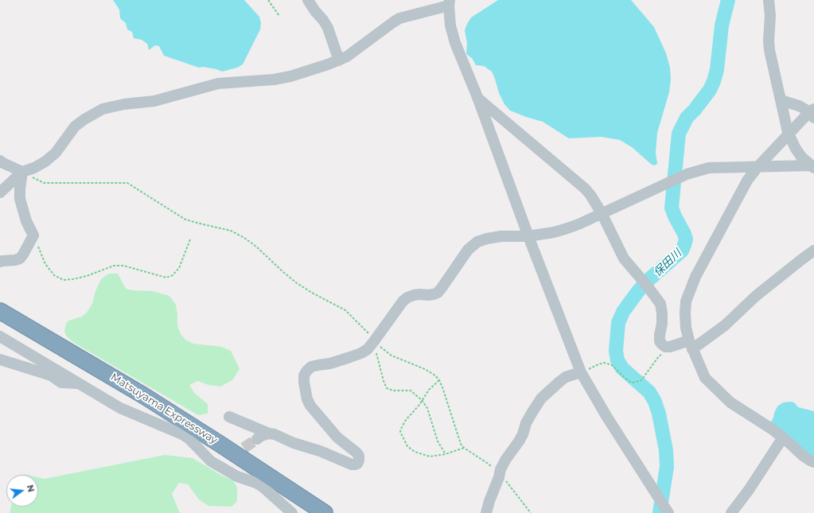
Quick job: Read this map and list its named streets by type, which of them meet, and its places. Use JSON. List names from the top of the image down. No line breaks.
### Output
{"streets":{"highway":["Matsuyama Expressway"]},"water":["保田川"],"north":"right"}
